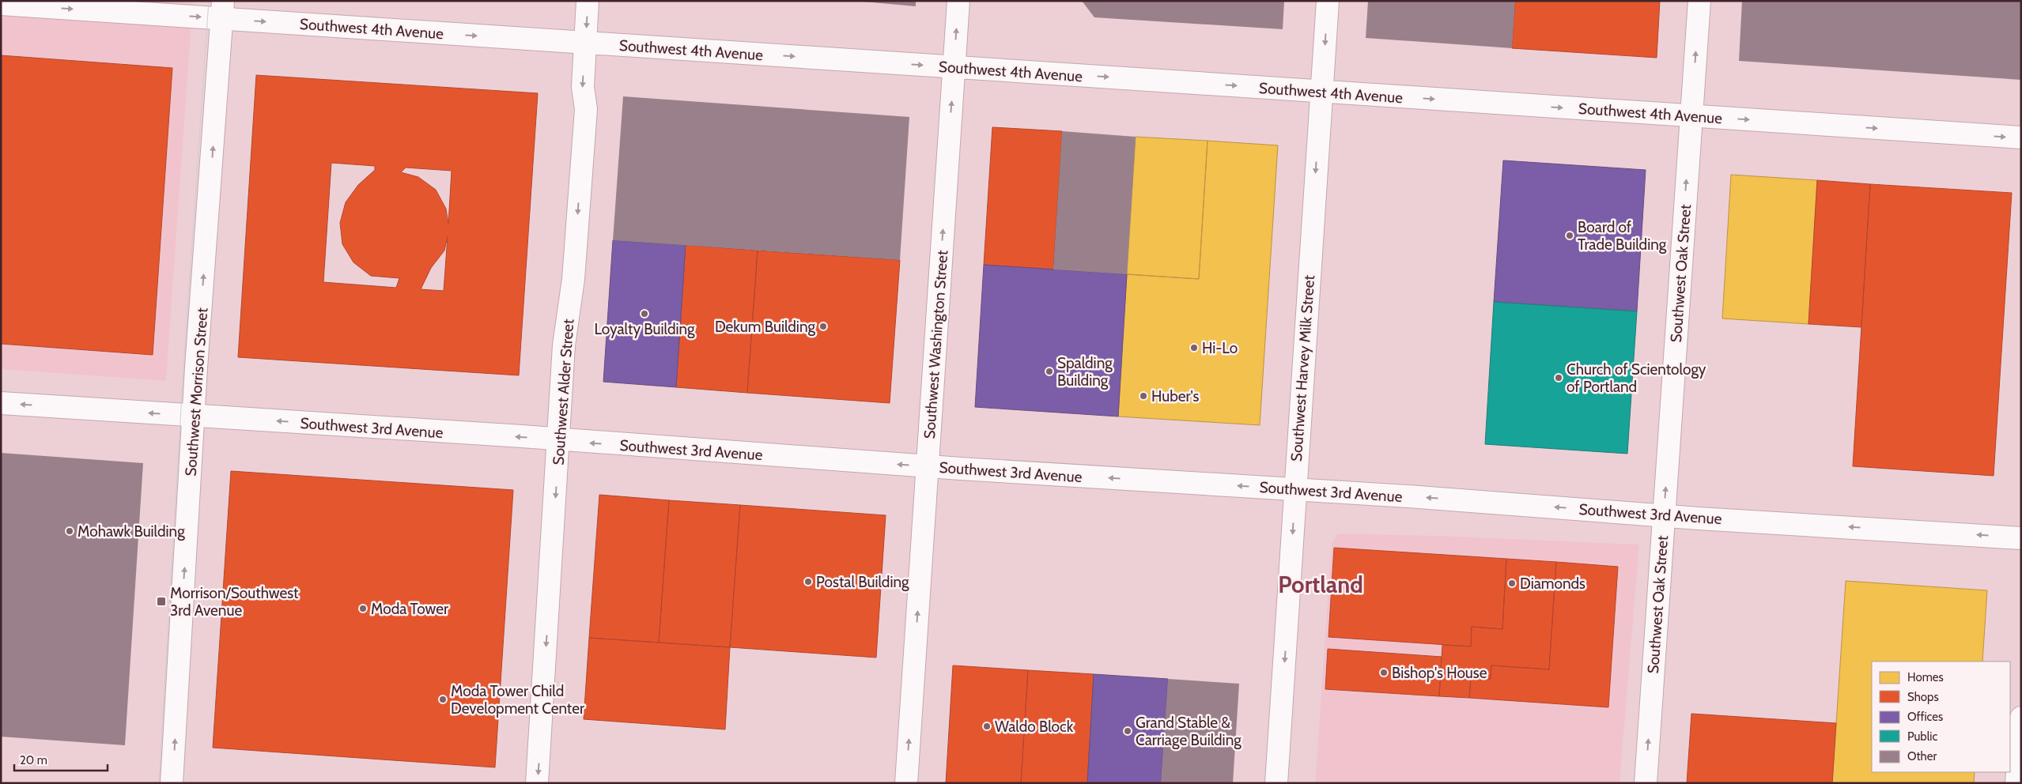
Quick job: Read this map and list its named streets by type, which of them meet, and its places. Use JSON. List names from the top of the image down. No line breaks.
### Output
{"streets":{"main road":["Southwest 4th Avenue","Southwest Oak Street","Southwest Washington Street","Southwest Harvey Milk Street","Southwest Morrison Street","Southwest Alder Street","Southwest 3rd Avenue"]},"crossings":[["Southwest 4th Avenue","Southwest Oak Street"],["Southwest 4th Avenue","Southwest Washington Street"],["Southwest 4th Avenue","Southwest Harvey Milk Street"],["Southwest 4th Avenue","Southwest Morrison Street"],["Southwest 4th Avenue","Southwest Alder Street"],["Southwest Oak Street","Southwest 3rd Avenue"],["Southwest Washington Street","Southwest 3rd Avenue"],["Southwest Harvey Milk Street","Southwest 3rd Avenue"],["Southwest Morrison Street","Southwest 3rd Avenue"],["Southwest Alder Street","Southwest 3rd Avenue"]],"one_way":["Southwest 4th Avenue","Southwest Oak Street","Southwest Washington Street","Southwest Harvey Milk Street","Southwest Morrison Street","Southwest Alder Street","Southwest 3rd Avenue"],"districts":["Portland"],"places":{"other":["Board of Trade Building","Loyalty Building","Dekum Building","Hi-Lo","Spalding Building","Church of Scientology of Portland","Huber's","Mohawk Building","Postal Building","Diamonds","Moda Tower","Bishop's House","Moda Tower Child Development Center","Waldo Block","Grand Stable & Carriage Building"],"transit":["Morrison/Southwest 3rd Avenue"]},"legend":["Homes","Shops","Offices","Public","Other"],"scale_bar":"20 m"}
